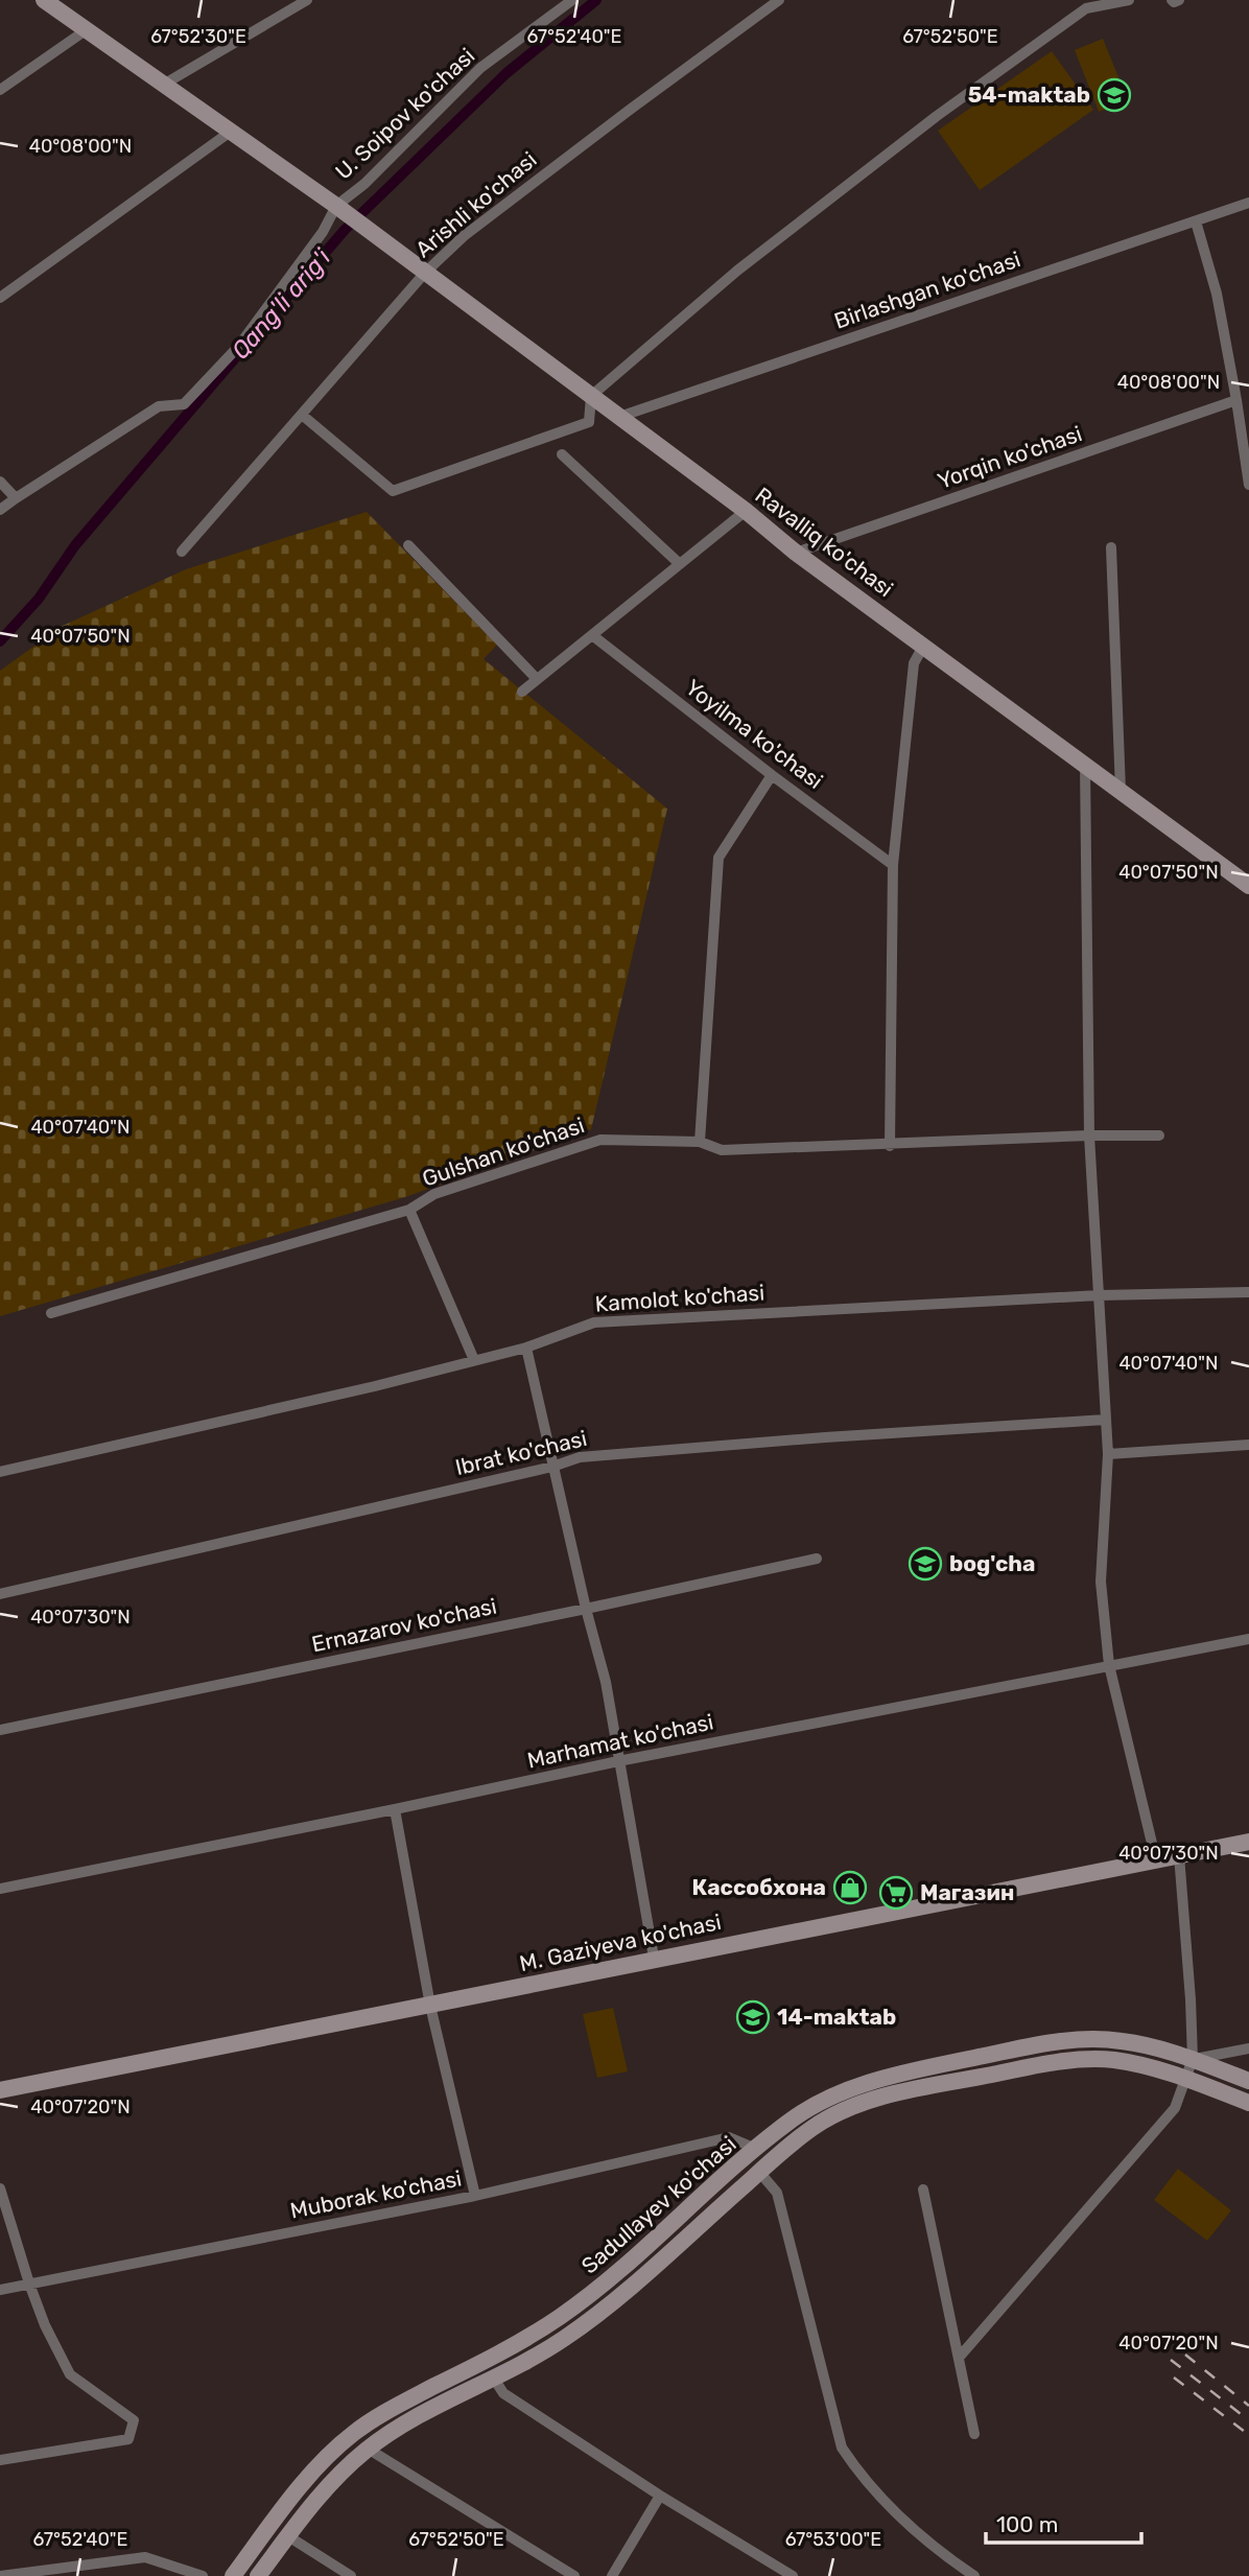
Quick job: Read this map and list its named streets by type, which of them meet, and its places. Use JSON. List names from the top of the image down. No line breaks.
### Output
{"streets":{"street":["U. Soipov ko'chasi","Arishli ko'chasi","Birlashgan ko'chasi","Yorqin ko'chasi","Ravalliq ko'chasi","Yoyilma ko'chasi","Gulshan ko'chasi","Kamolot ko'chasi","Ibrat ko'chasi","Ernazarov ko'chasi","Marhamat ko'chasi","M. Gaziyeva ko'chasi","Muborak ko'chasi","Sadullayev ko'chasi"]},"crossings":[["U. Soipov ko'chasi","Ravalliq ko'chasi"],["Arishli ko'chasi","Ravalliq ko'chasi"],["Birlashgan ko'chasi","Ravalliq ko'chasi"],["Yorqin ko'chasi","Ravalliq ko'chasi"],["Muborak ko'chasi","Sadullayev ko'chasi"]],"water":["Qang'li arig'i"],"places":{"school or university":["54-maktab","bog'cha","14-maktab"],"shop":["Кассобхона"],"supermarket":["Магазин"]},"scale_bar":"100 m","coordinates":["67°52'30\"E","67°52'40\"E","67°52'50\"E","40°08'00\"N","40°07'50\"N","40°07'40\"N","40°07'30\"N","40°07'20\"N","67°53'00\"E"]}
